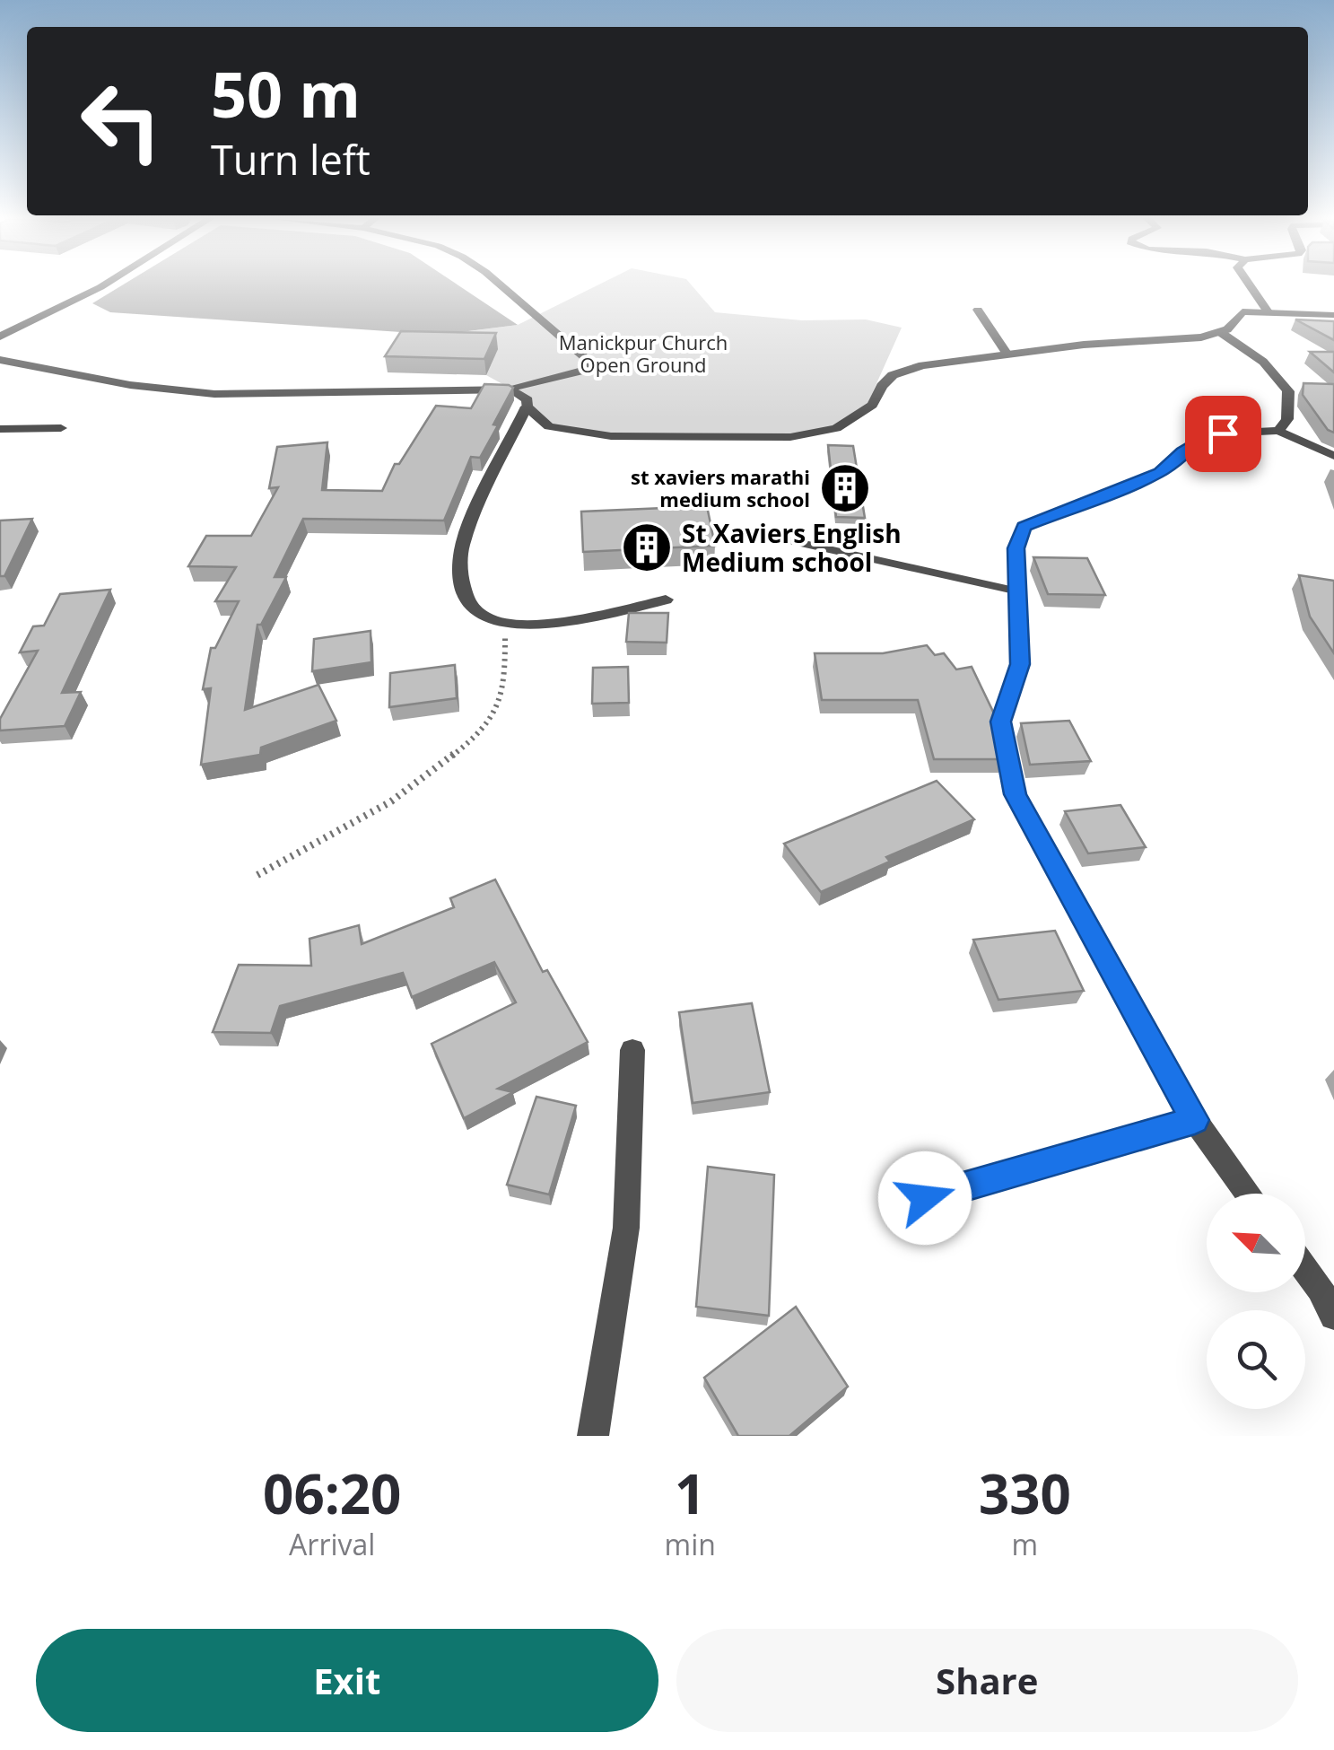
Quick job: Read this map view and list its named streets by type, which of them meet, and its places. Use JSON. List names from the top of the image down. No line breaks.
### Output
{"parks":["Manickpur Church Open Ground"],"places":{"building":["st xaviers marathi medium school","St Xaviers English Medium school"]},"north":"top left","page":{"turn":["50 m","Turn left"],"eta":["06:20","Arrival","1","min","330","m"],"buttons":["Exit","Share"]}}
